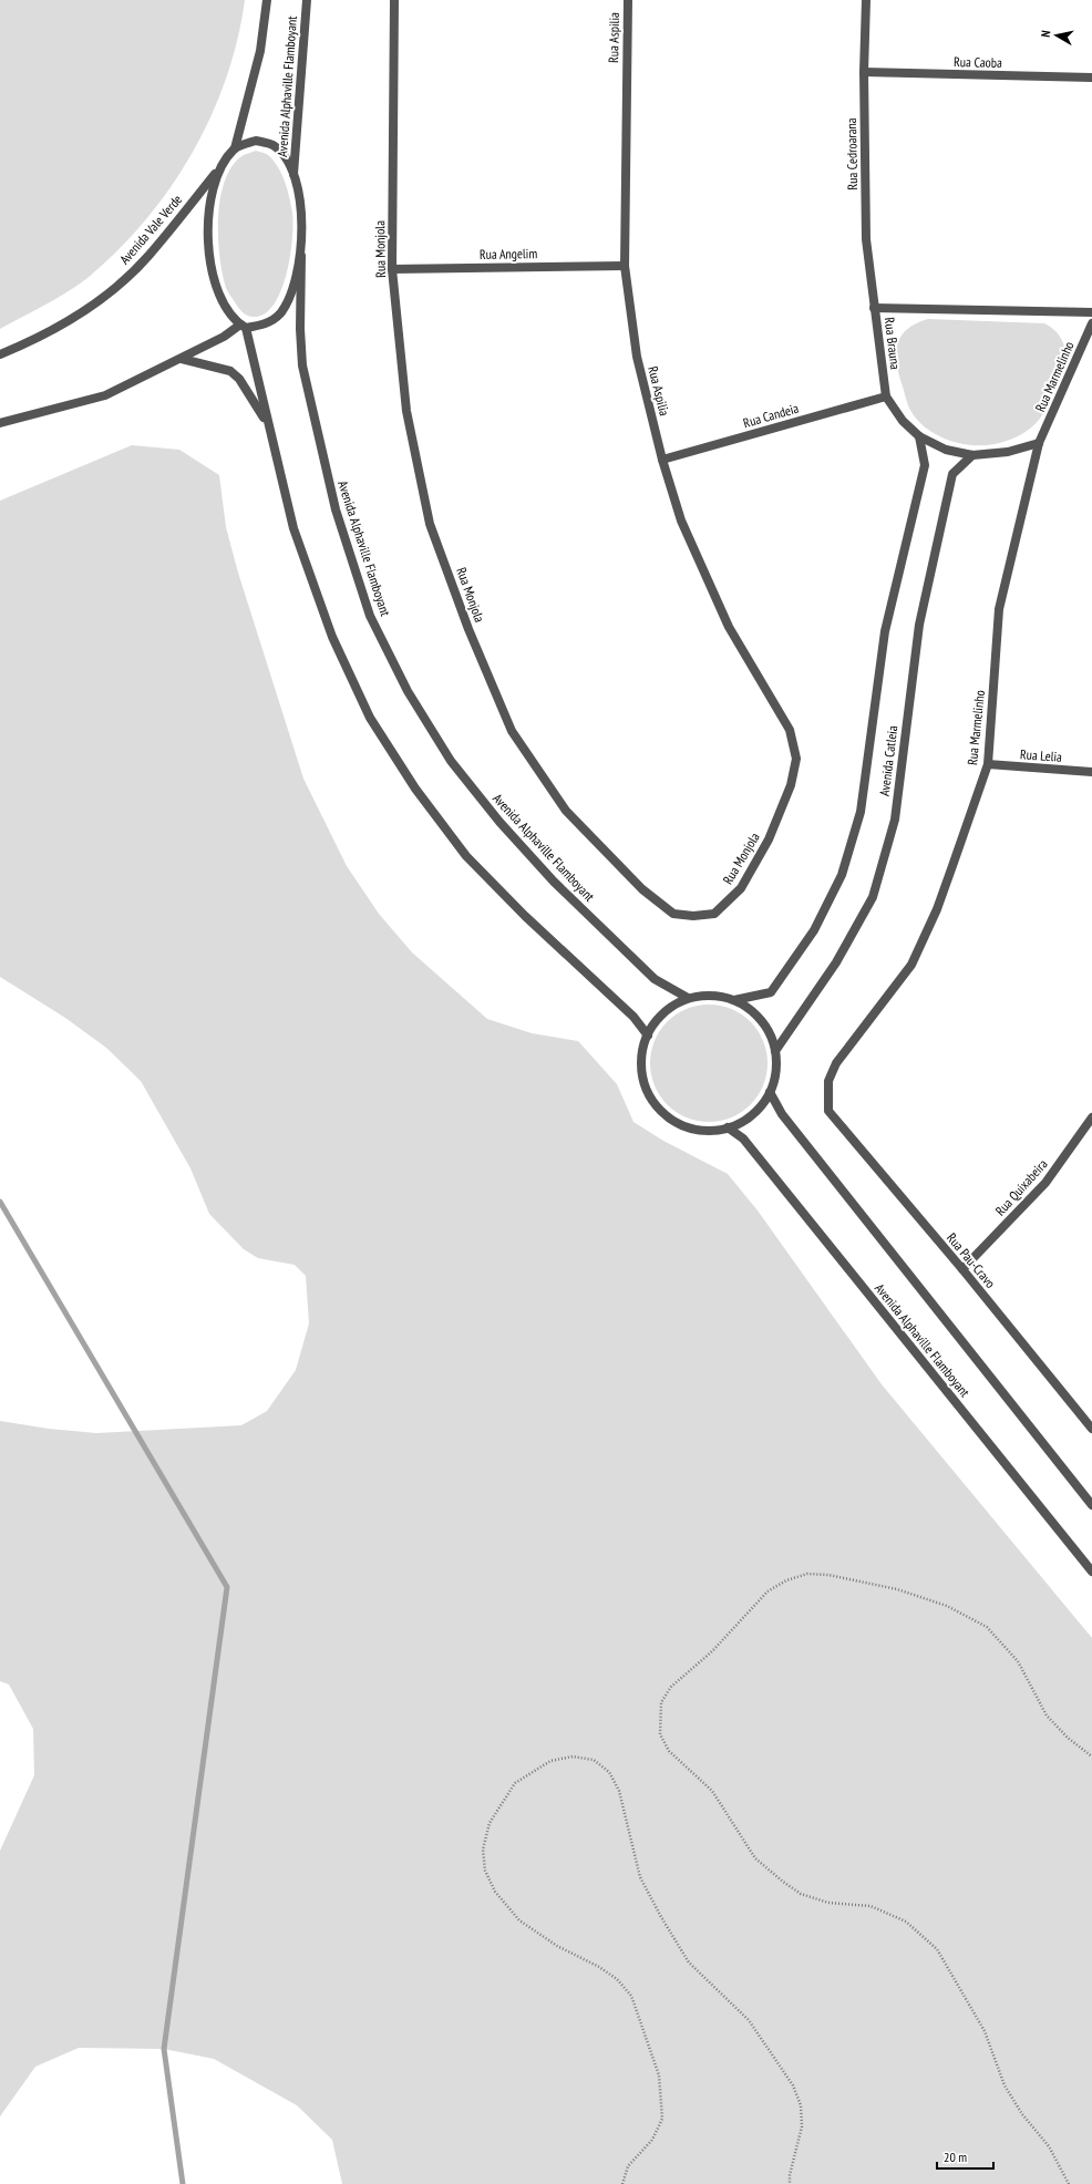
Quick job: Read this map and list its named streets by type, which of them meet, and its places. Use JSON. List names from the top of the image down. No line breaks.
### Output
{"streets":{"street":["Rua Aspilia","Rua Caoba","Avenida Alphaville Flamboyant","Rua Cedroarana","Avenida Vale Verde","Rua Monjola","Rua Angelim","Rua Brauna","Rua Marmelinho","Rua Candeia","Rua Lelia","Avenida Catleia","Rua Quixabeira","Rua Pau-Cravo"]},"crossings":[["Rua Aspilia","Rua Monjola"],["Rua Aspilia","Rua Angelim"],["Rua Aspilia","Rua Candeia"],["Rua Caoba","Rua Cedroarana"],["Avenida Alphaville Flamboyant","Avenida Vale Verde"],["Avenida Alphaville Flamboyant","Avenida Catleia"],["Rua Cedroarana","Rua Brauna"],["Rua Monjola","Rua Angelim"],["Rua Brauna","Rua Marmelinho"],["Rua Brauna","Rua Candeia"],["Rua Brauna","Avenida Catleia"],["Rua Marmelinho","Rua Lelia"],["Rua Marmelinho","Rua Pau-Cravo"],["Rua Quixabeira","Rua Pau-Cravo"]],"scale_bar":"20 m","north":"left"}
